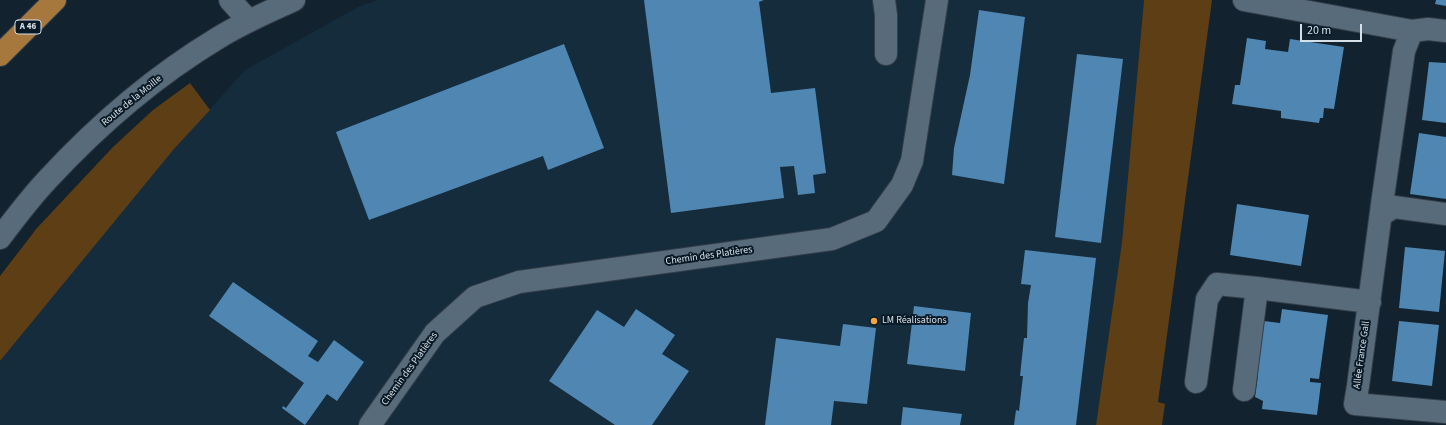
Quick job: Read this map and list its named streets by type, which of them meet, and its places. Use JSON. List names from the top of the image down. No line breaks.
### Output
{"streets":{"highway":["A 46"],"street":["Route de la Moille","Chemin des Platières","Allée France Gall"]},"places":["LM Réalisations"],"scale_bar":"20 m"}
